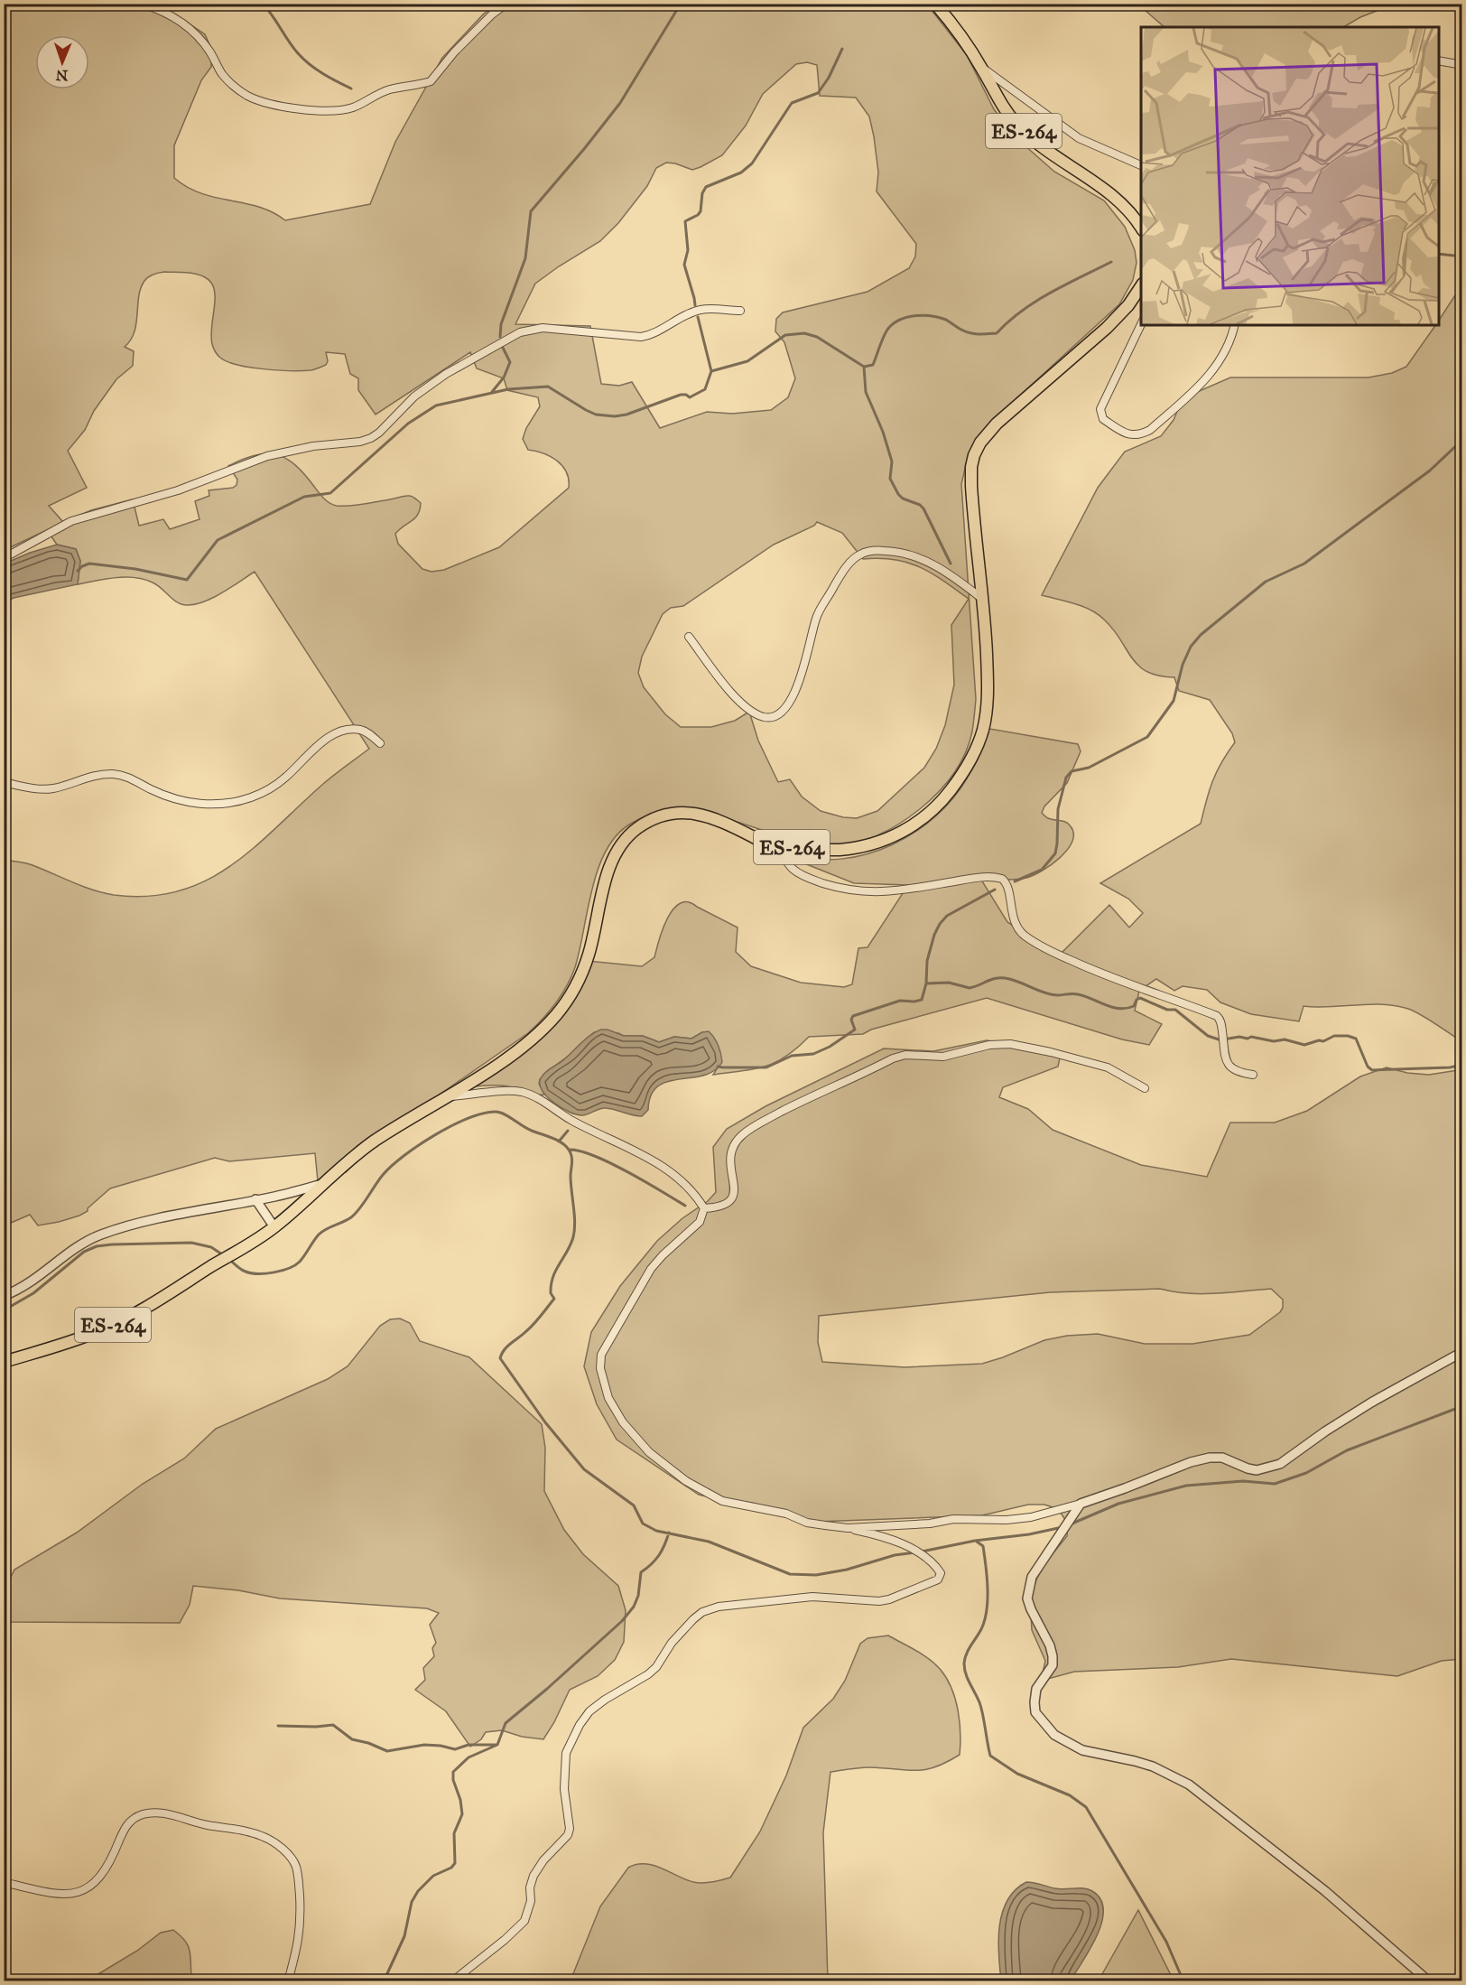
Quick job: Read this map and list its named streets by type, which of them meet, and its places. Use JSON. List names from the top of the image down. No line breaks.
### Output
{"streets":{"main road":["ES-264"]},"north":"bottom"}
